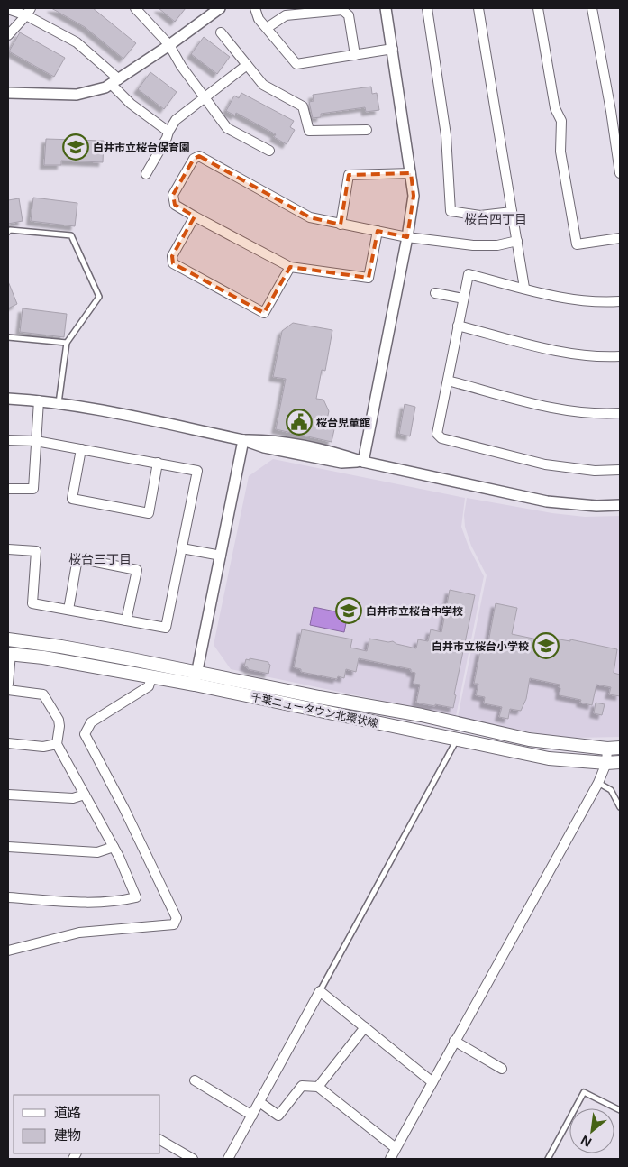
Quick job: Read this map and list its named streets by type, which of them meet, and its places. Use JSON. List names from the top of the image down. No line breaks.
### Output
{"streets":{"main road":["千葉ニュータウン北環状線"]},"districts":["桜台四丁目","桜台三丁目"],"places":{"school or university":["白井市立桜台保育園","白井市立桜台中学校","白井市立桜台小学校"],"public building":["桜台児童館"]},"legend":["道路","建物"],"north":"bottom left"}
